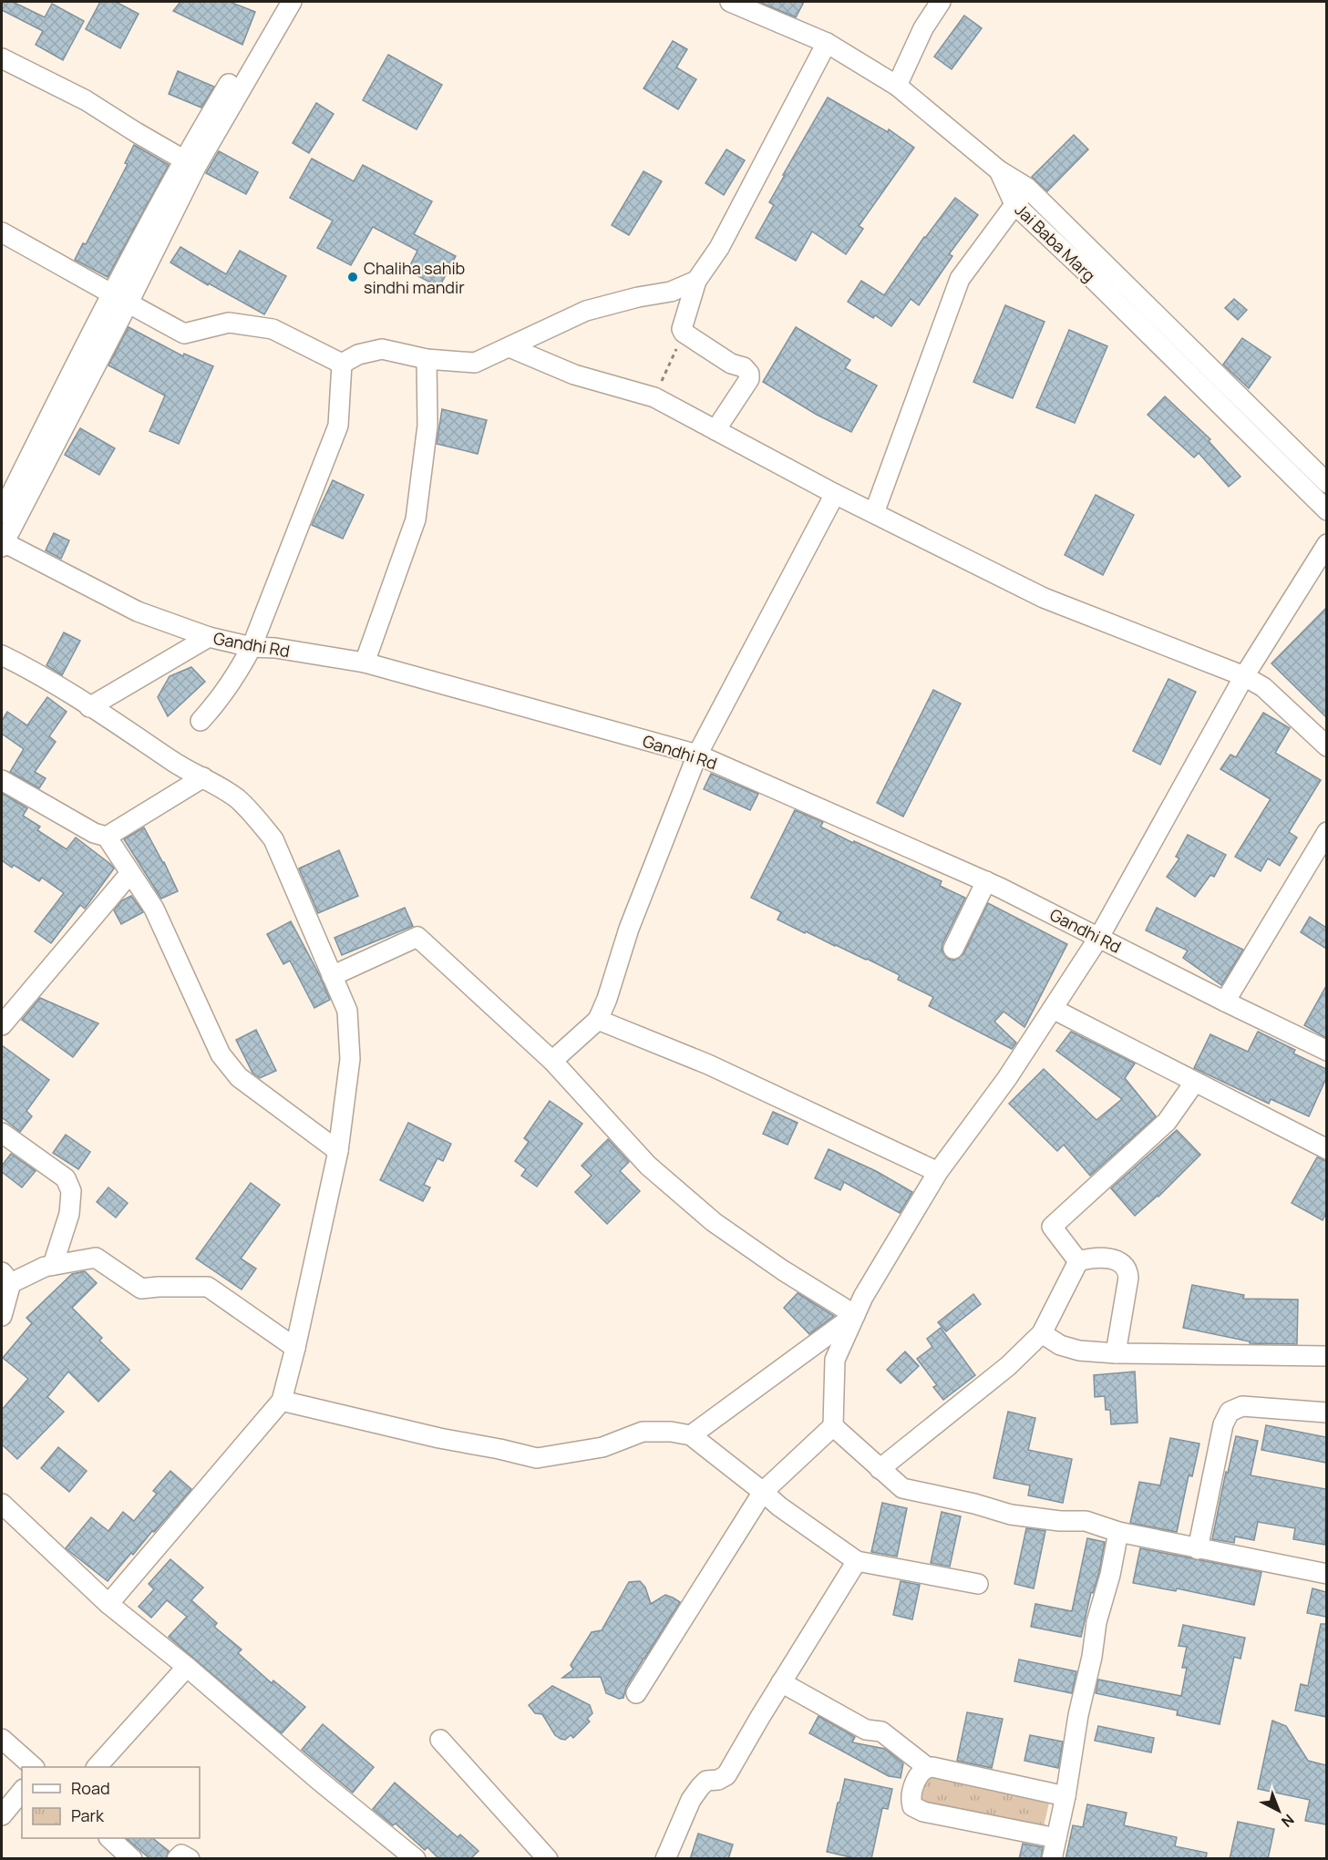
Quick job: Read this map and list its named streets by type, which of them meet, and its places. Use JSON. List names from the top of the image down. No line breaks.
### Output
{"streets":{"street":["Jai Baba Marg","Gandhi Rd"]},"places":["Chaliha sahib sindhi mandir"],"legend":["Road","Park"],"north":"bottom right"}
